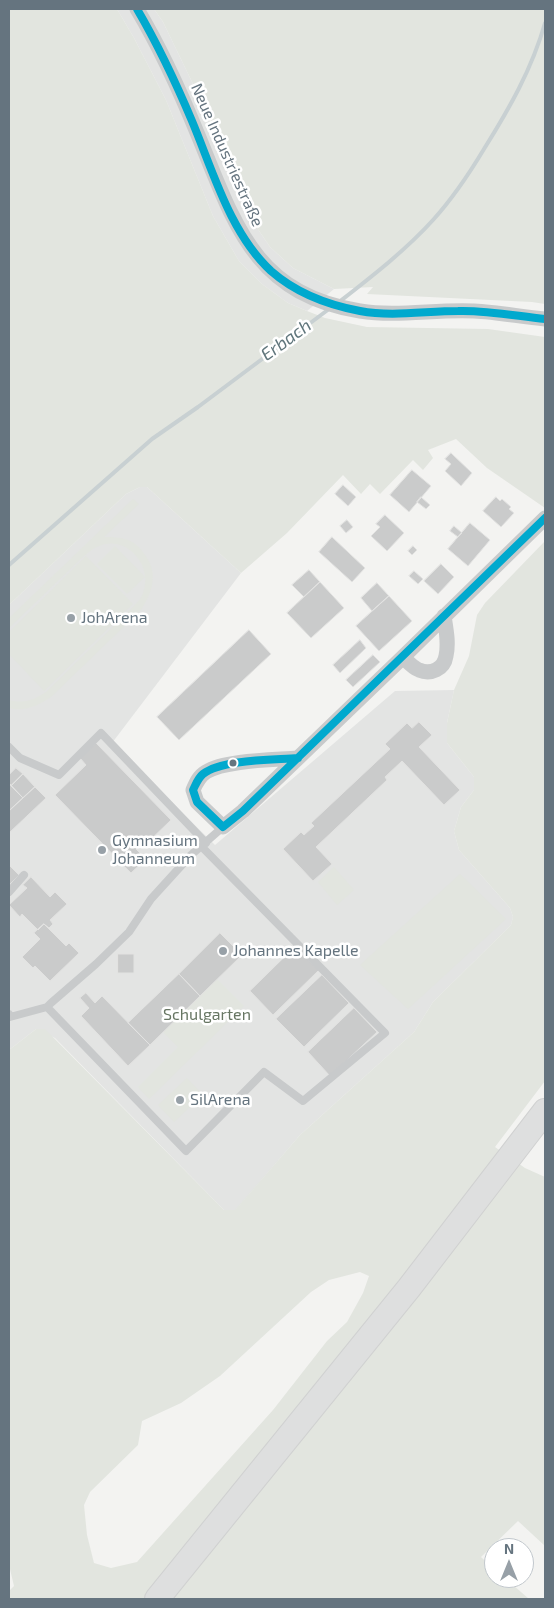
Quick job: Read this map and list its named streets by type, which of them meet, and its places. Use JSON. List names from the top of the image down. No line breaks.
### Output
{"streets":{"street":["Neue Industriestraße"]},"water":["Erbach"],"parks":["Schulgarten"],"places":["JohArena","Gymnasium Johanneum","Johannes Kapelle","SilArena"],"north":"top"}
